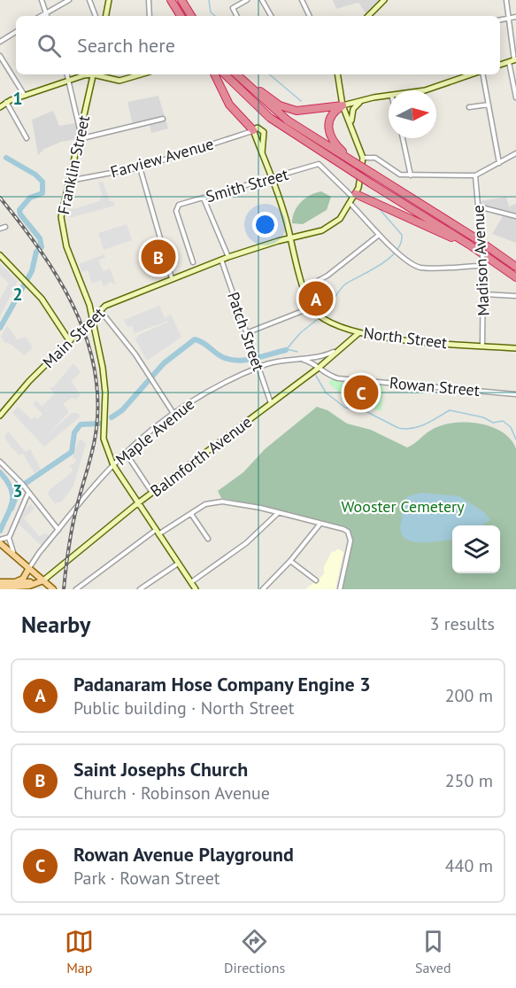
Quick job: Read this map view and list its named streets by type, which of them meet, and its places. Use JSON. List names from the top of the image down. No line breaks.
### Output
{"streets":{"main road":["Franklin Street","Main Street","North Street","Balmforth Avenue"],"street":["Farview Avenue","Smith Street","Madison Avenue","Patch Street","Rowan Street","Maple Avenue"]},"crossings":[["Farview Avenue","Franklin Street"],["Franklin Street","Main Street"],["Franklin Street","Maple Avenue"],["Franklin Street","Balmforth Avenue"],["Smith Street","Main Street"],["Smith Street","North Street"],["Madison Avenue","North Street"],["Patch Street","Main Street"],["Patch Street","Maple Avenue"],["Patch Street","Balmforth Avenue"],["Main Street","North Street"],["North Street","Balmforth Avenue"],["Rowan Street","Balmforth Avenue"]],"parks":["Wooster Cemetery"],"north":"right","page":{"search":"Search here","pins":["B","A","C"],"heading":["Nearby","3 results"],"list":[{"mark":"A","name":"Padanaram Hose Company Engine 3","note":"Public building · North Street","value":"200 m"},{"mark":"B","name":"Saint Josephs Church","note":"Church · Robinson Avenue","value":"250 m"},{"mark":"C","name":"Rowan Avenue Playground","note":"Park · Rowan Street","value":"440 m"}],"nav":["Map","Directions","Saved"]},"grid":{"rows":["1","2","3"]}}
